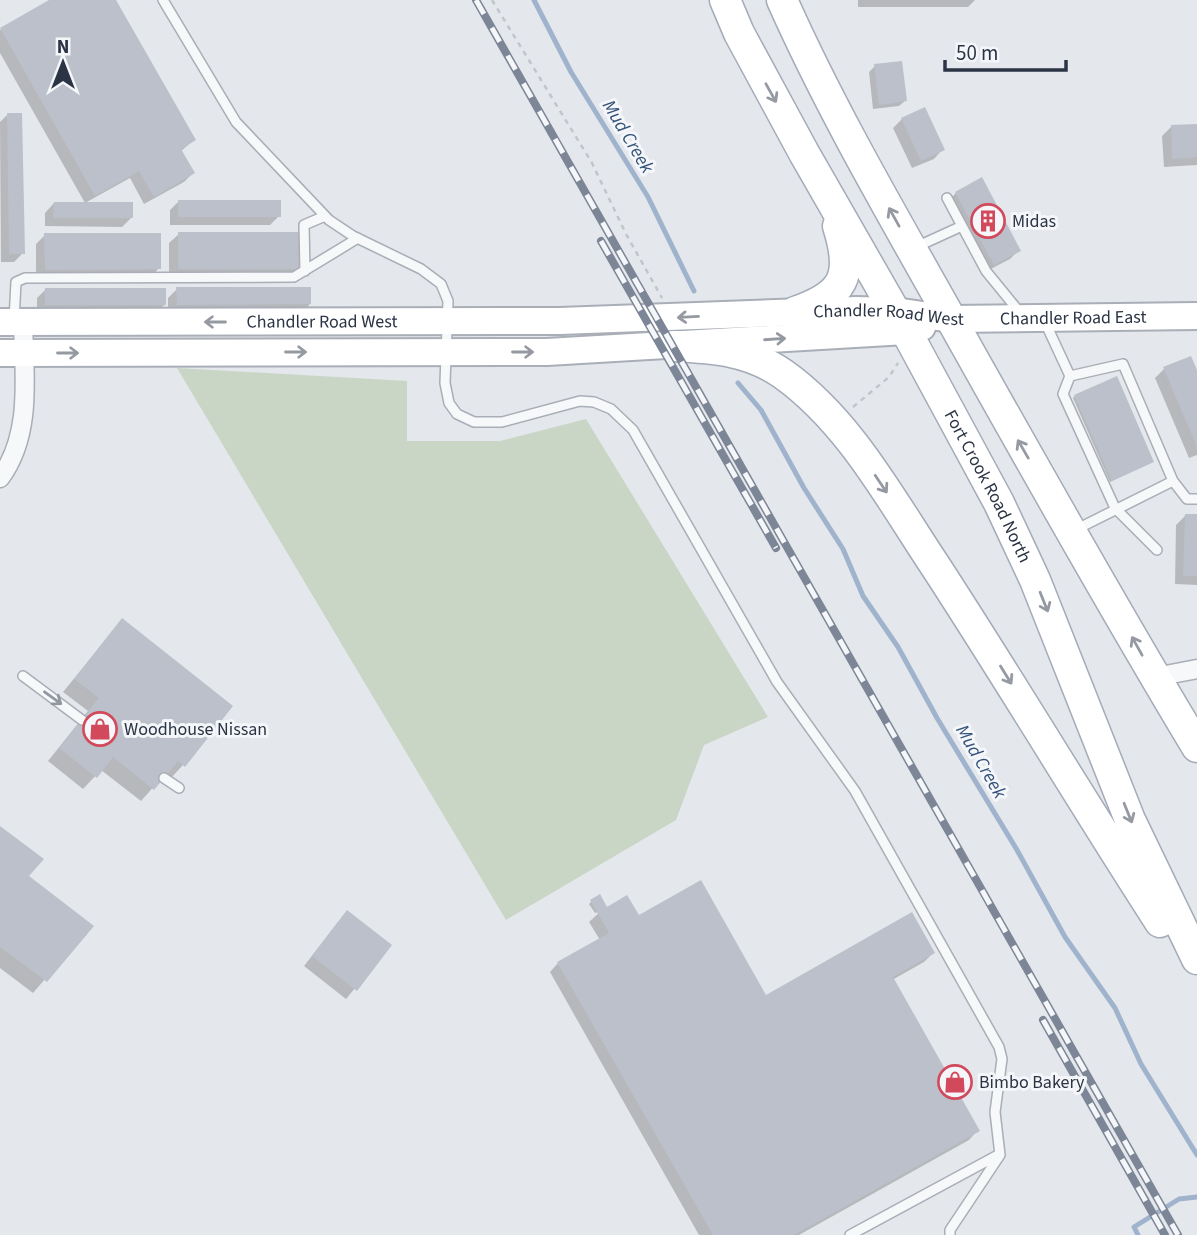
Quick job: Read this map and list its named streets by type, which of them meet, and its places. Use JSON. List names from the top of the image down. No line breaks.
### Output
{"streets":{"main road":["Chandler Road West","Chandler Road East","Fort Crook Road North"]},"crossings":[["Chandler Road West","Chandler Road East"],["Chandler Road West","Fort Crook Road North"]],"water":["Mud Creek"],"places":{"building":["Midas"],"shop":["Woodhouse Nissan","Bimbo Bakery"]},"scale_bar":"50 m","north":"top"}
